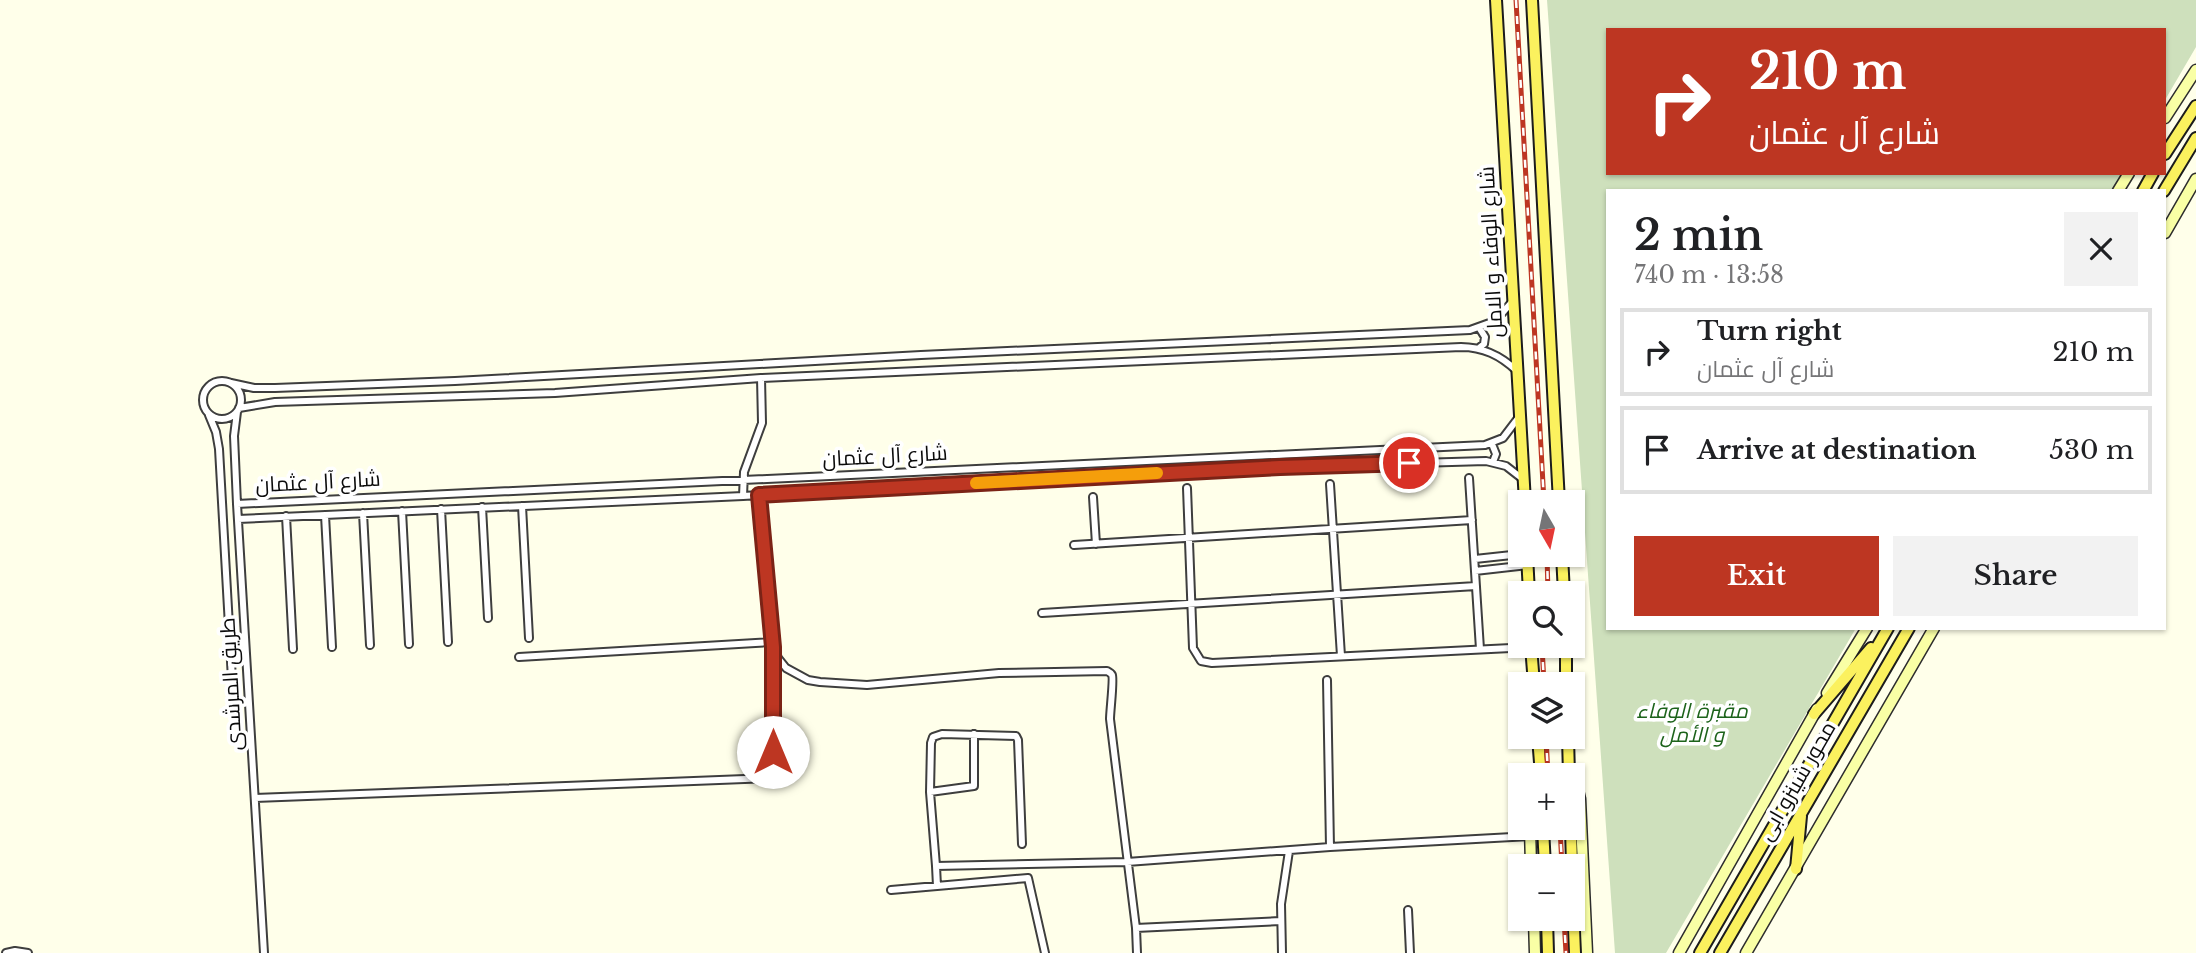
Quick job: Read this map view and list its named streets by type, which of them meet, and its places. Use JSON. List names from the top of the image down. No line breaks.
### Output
{"streets":{"main road":["شارع الوفاء و الامل","محور شينزو ابى"],"street":["شارع آل عثمان","طريق المرشدى"]},"crossings":[["شارع آل عثمان","طريق المرشدى"]],"parks":["مقبرة الوفاء و الأمل"],"north":"bottom","page":{"turn":["210 m","شارع آل عثمان"],"heading":["2 min","740 m · 13:58"],"list":[{"name":"Turn right","note":"شارع آل عثمان","value":"210 m"},{"name":"Arrive at destination","value":"530 m"}],"map_buttons":["+","−"],"buttons":["Exit","Share"]}}
